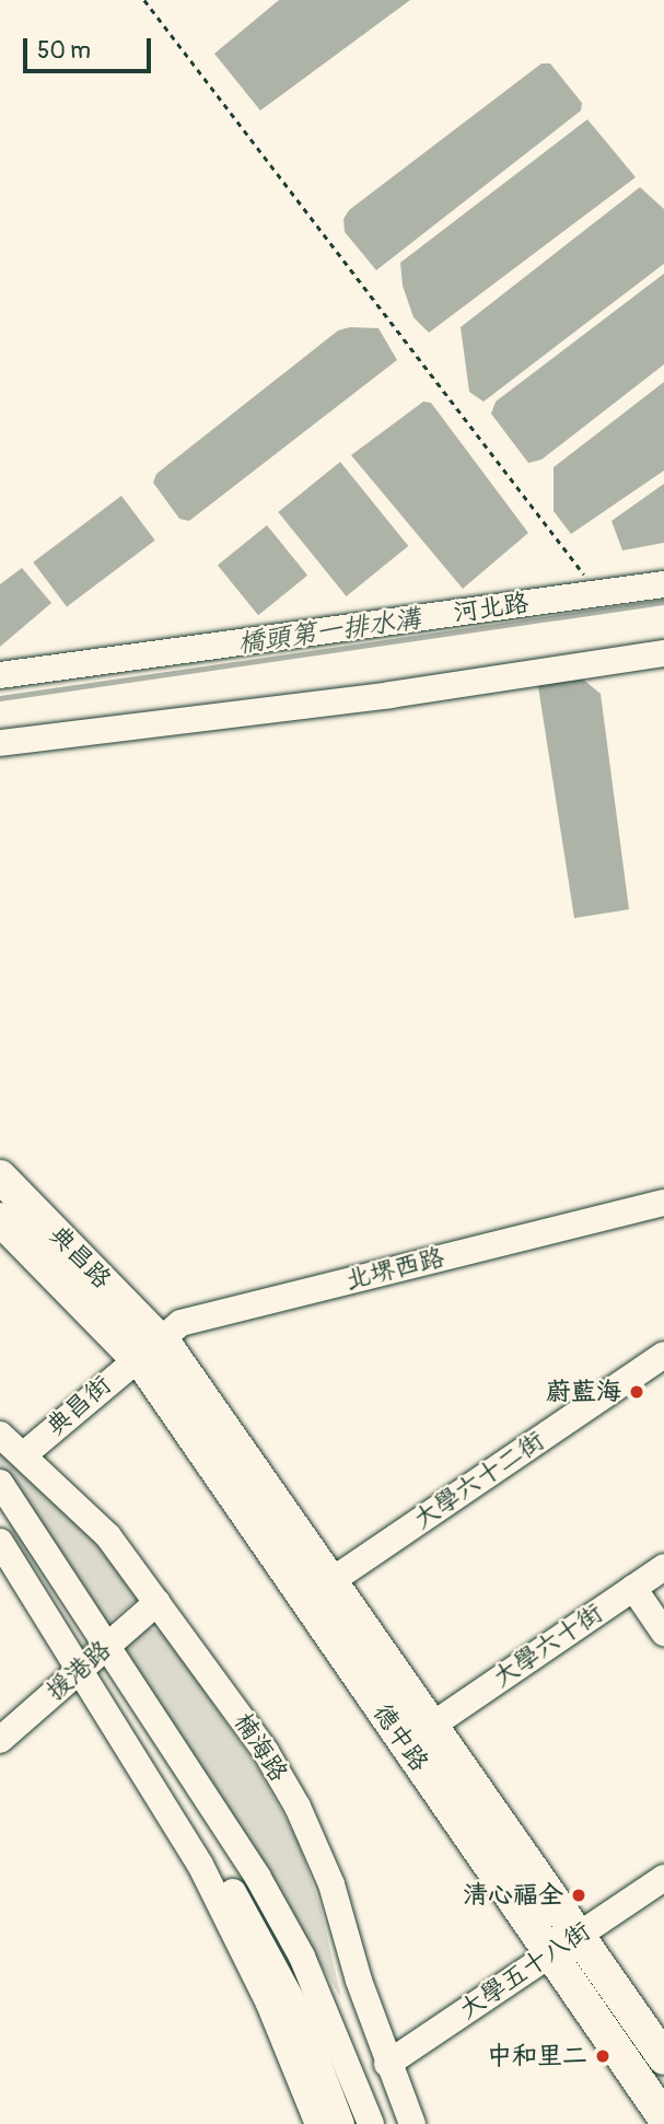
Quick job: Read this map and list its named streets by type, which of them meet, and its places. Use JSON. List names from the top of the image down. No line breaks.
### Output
{"streets":{"main road":["典昌路","德中路"],"street":["河北路","北堺西路","典昌街","大學六十二街","大學六十街","援港路","楠海路","大學五十八街"]},"crossings":[["典昌路","北堺西路"],["典昌路","典昌街"],["典昌路","德中路"],["北堺西路","典昌街"],["北堺西路","德中路"],["典昌街","德中路"],["典昌街","楠海路"],["大學六十二街","德中路"],["大學六十街","德中路"],["援港路","楠海路"],["德中路","大學五十八街"],["楠海路","大學五十八街"]],"water":["橋頭第一排水溝"],"places":["蔚藍海","清心福全","中和里二"],"scale_bar":"50 m"}
